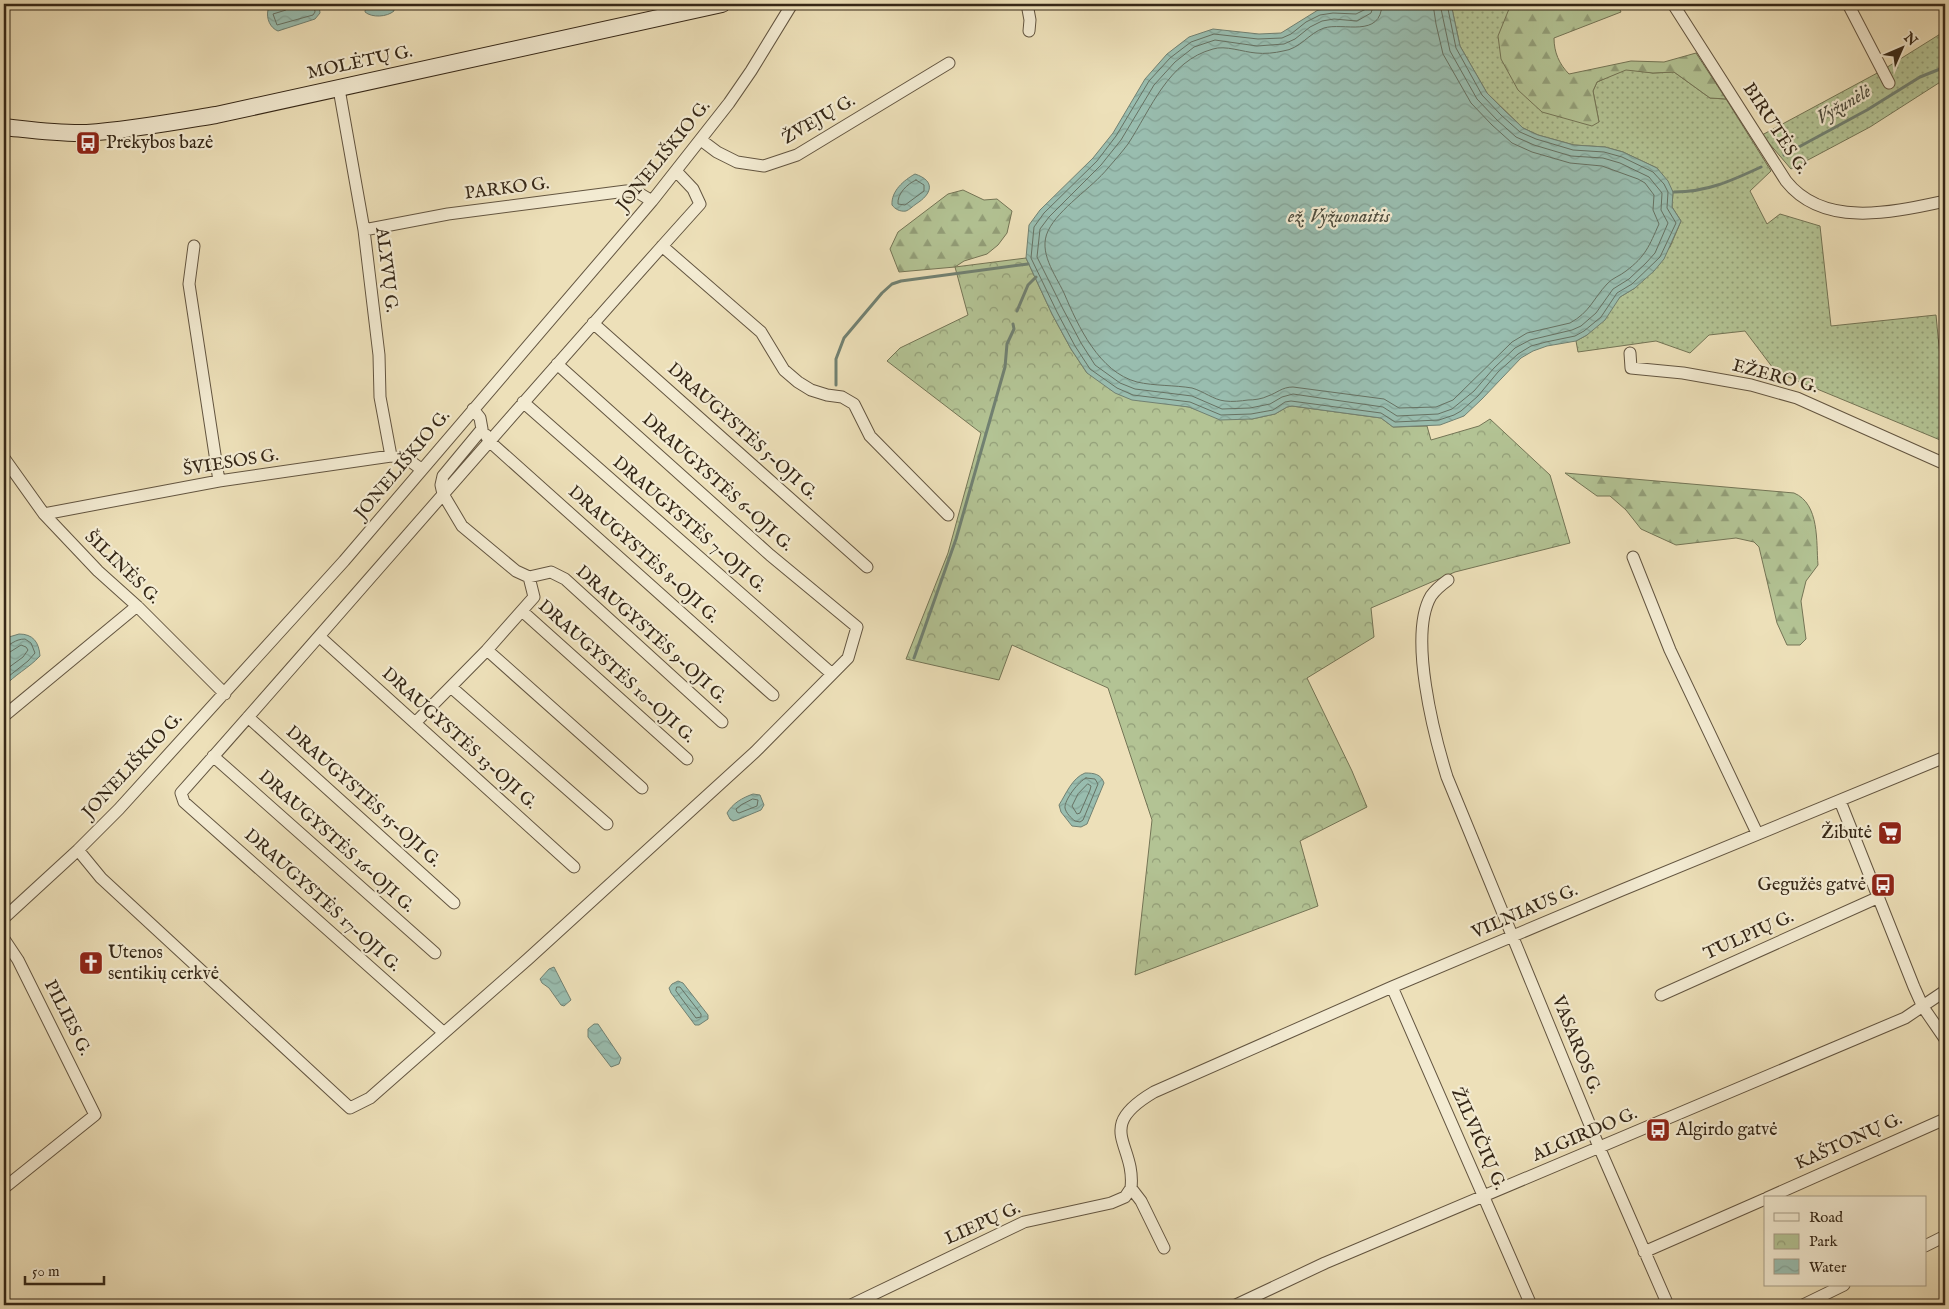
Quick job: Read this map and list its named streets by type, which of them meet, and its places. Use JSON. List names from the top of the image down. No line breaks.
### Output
{"streets":{"street":["MOLĖTŲ G.","ŽVEJŲ G.","BIRUTĖS G.","JONELIŠKIO G.","PARKO G.","ALYVŲ G.","EŽERO G.","DRAUGYSTĖS 5-OJI G.","ŠVIESOS G.","DRAUGYSTĖS 6-OJI G.","DRAUGYSTĖS 7-OJI G.","DRAUGYSTĖS 8-OJI G.","ŠILINĖS G.","DRAUGYSTĖS 9-OJI G.","DRAUGYSTĖS 10-OJI G.","DRAUGYSTĖS 13-OJI G.","DRAUGYSTĖS 15-OJI G.","DRAUGYSTĖS 16-OJI G.","DRAUGYSTĖS 17-OJI G.","VILNIAUS G.","TULPIŲ G.","PILIES G.","VASAROS G.","ALGIRDO G.","ŽILVIČIŲ G.","KAŠTONŲ G.","LIEPŲ G."]},"crossings":[["MOLĖTŲ G.","ALYVŲ G."],["ŽVEJŲ G.","JONELIŠKIO G."],["JONELIŠKIO G.","PARKO G."],["JONELIŠKIO G.","ŠVIESOS G."],["JONELIŠKIO G.","ŠILINĖS G."],["PARKO G.","ALYVŲ G."],["ALYVŲ G.","ŠVIESOS G."],["ŠVIESOS G.","ŠILINĖS G."],["DRAUGYSTĖS 6-OJI G.","DRAUGYSTĖS 7-OJI G."],["DRAUGYSTĖS 16-OJI G.","DRAUGYSTĖS 17-OJI G."],["VILNIAUS G.","VASAROS G."],["VILNIAUS G.","ŽILVIČIŲ G."],["VILNIAUS G.","LIEPŲ G."],["VASAROS G.","ALGIRDO G."],["VASAROS G.","KAŠTONŲ G."],["ALGIRDO G.","ŽILVIČIŲ G."]],"water":["Vyžunėlė","ež. Vyžuonaitis"],"places":{"bus stop":["Prekybos bazė","Gegužės gatvė","Algirdo gatvė"],"supermarket":["Žibutė"],"church":["Utenos sentikių cerkvė"]},"legend":["Road","Park","Water"],"scale_bar":"50 m","north":"top right"}
